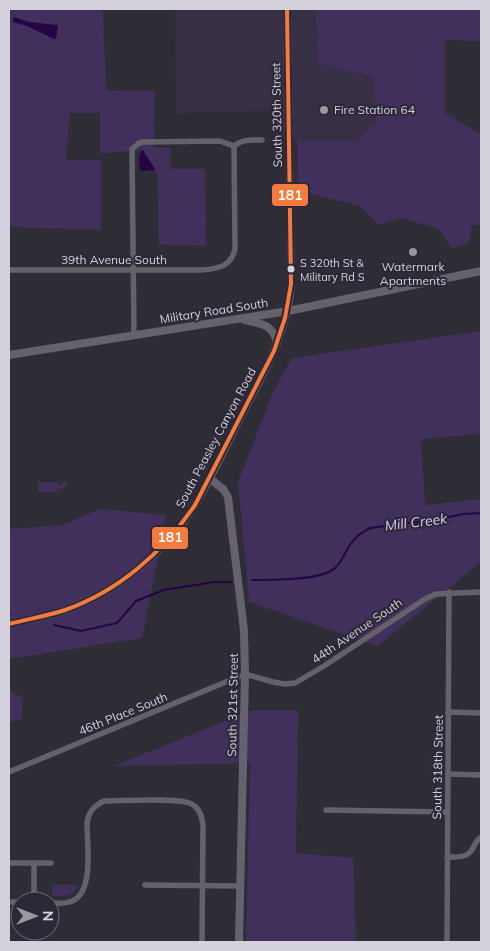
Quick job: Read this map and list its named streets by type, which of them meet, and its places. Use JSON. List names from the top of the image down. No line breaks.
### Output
{"streets":{"main road":["South 320th Street","Military Road South","South Peasley Canyon Road","South 321st Street"],"street":["39th Avenue South","44th Avenue South","46th Place South","South 318th Street"]},"crossings":[["South 320th Street","Military Road South"],["South 320th Street","South Peasley Canyon Road"],["Military Road South","South Peasley Canyon Road"],["South Peasley Canyon Road","South 321st Street"],["44th Avenue South","South 321st Street"],["44th Avenue South","46th Place South"],["44th Avenue South","South 318th Street"],["South 321st Street","46th Place South"]],"water":["Mill Creek"],"places":["Fire Station 64","Watermark Apartments","S 320th St & Military Rd S"],"lines":["transit line 181"],"north":"right"}
